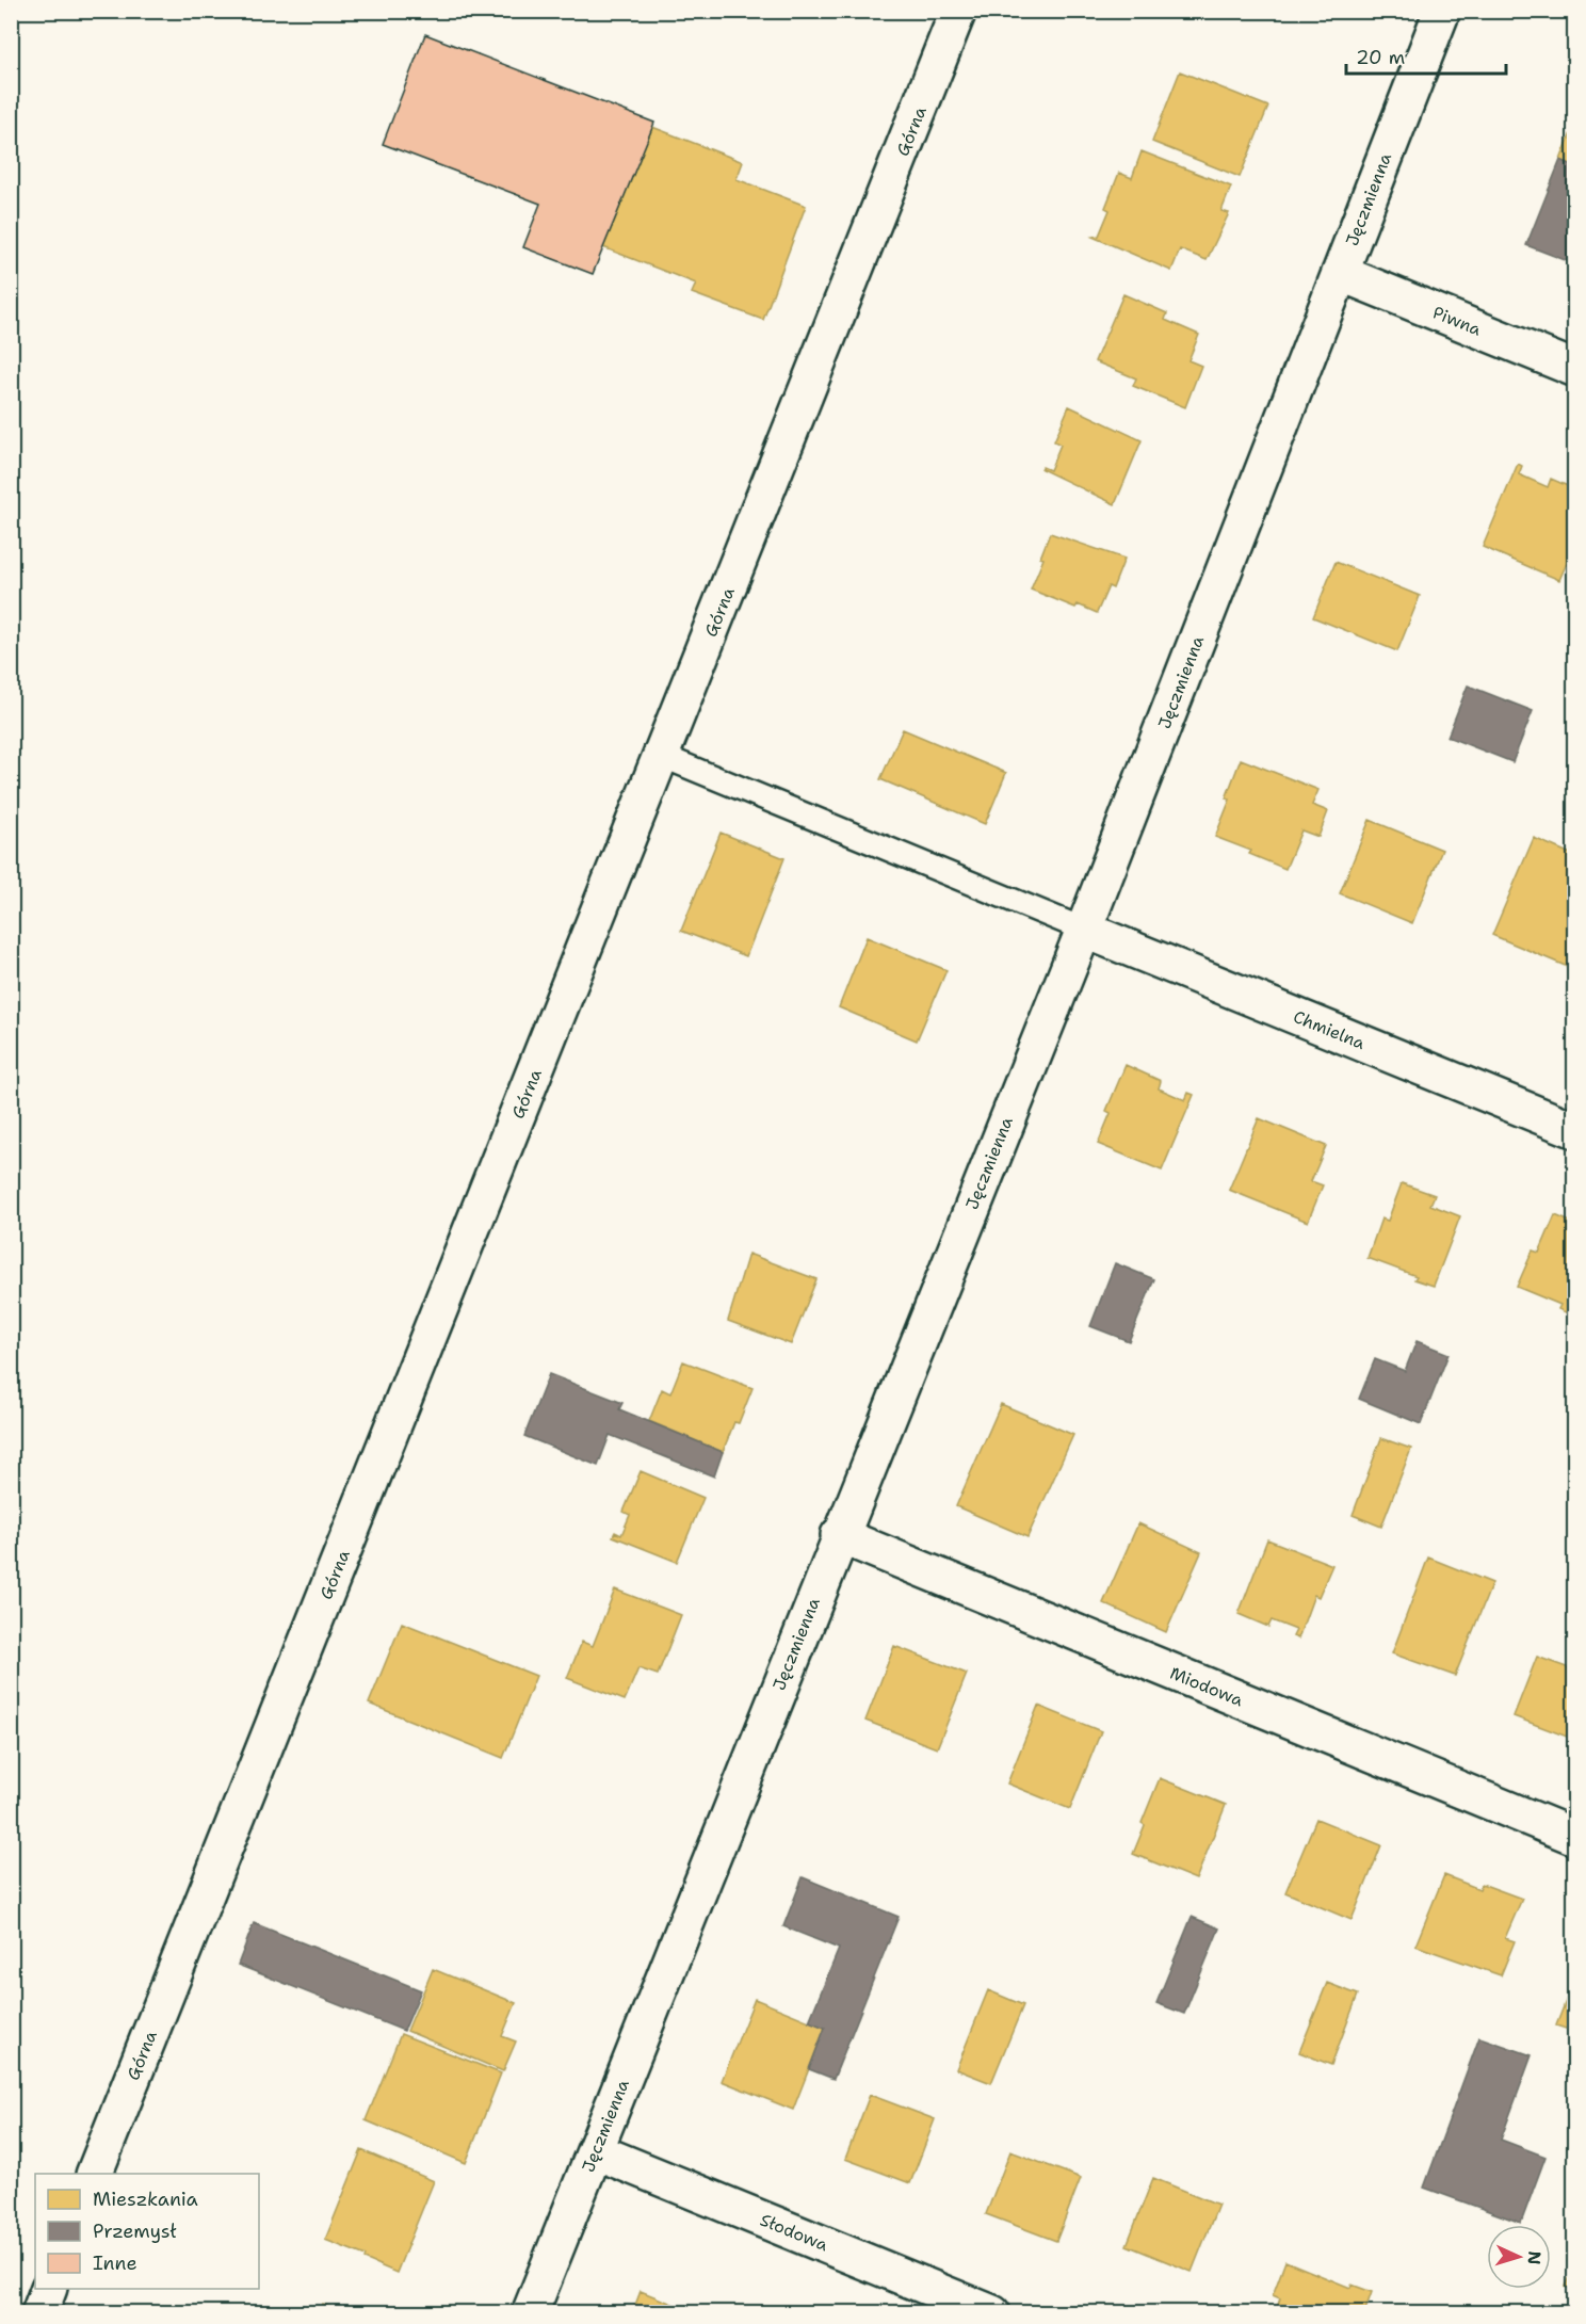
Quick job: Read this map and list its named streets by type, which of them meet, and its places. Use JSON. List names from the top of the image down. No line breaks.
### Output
{"streets":{"street":["Górna","Jęczmienna","Piwna","Chmielna","Miodowa","Słodowa"]},"crossings":[["Jęczmienna","Piwna"],["Jęczmienna","Chmielna"],["Jęczmienna","Miodowa"],["Jęczmienna","Słodowa"]],"legend":["Mieszkania","Przemysł","Inne"],"scale_bar":"20 m","north":"right"}
